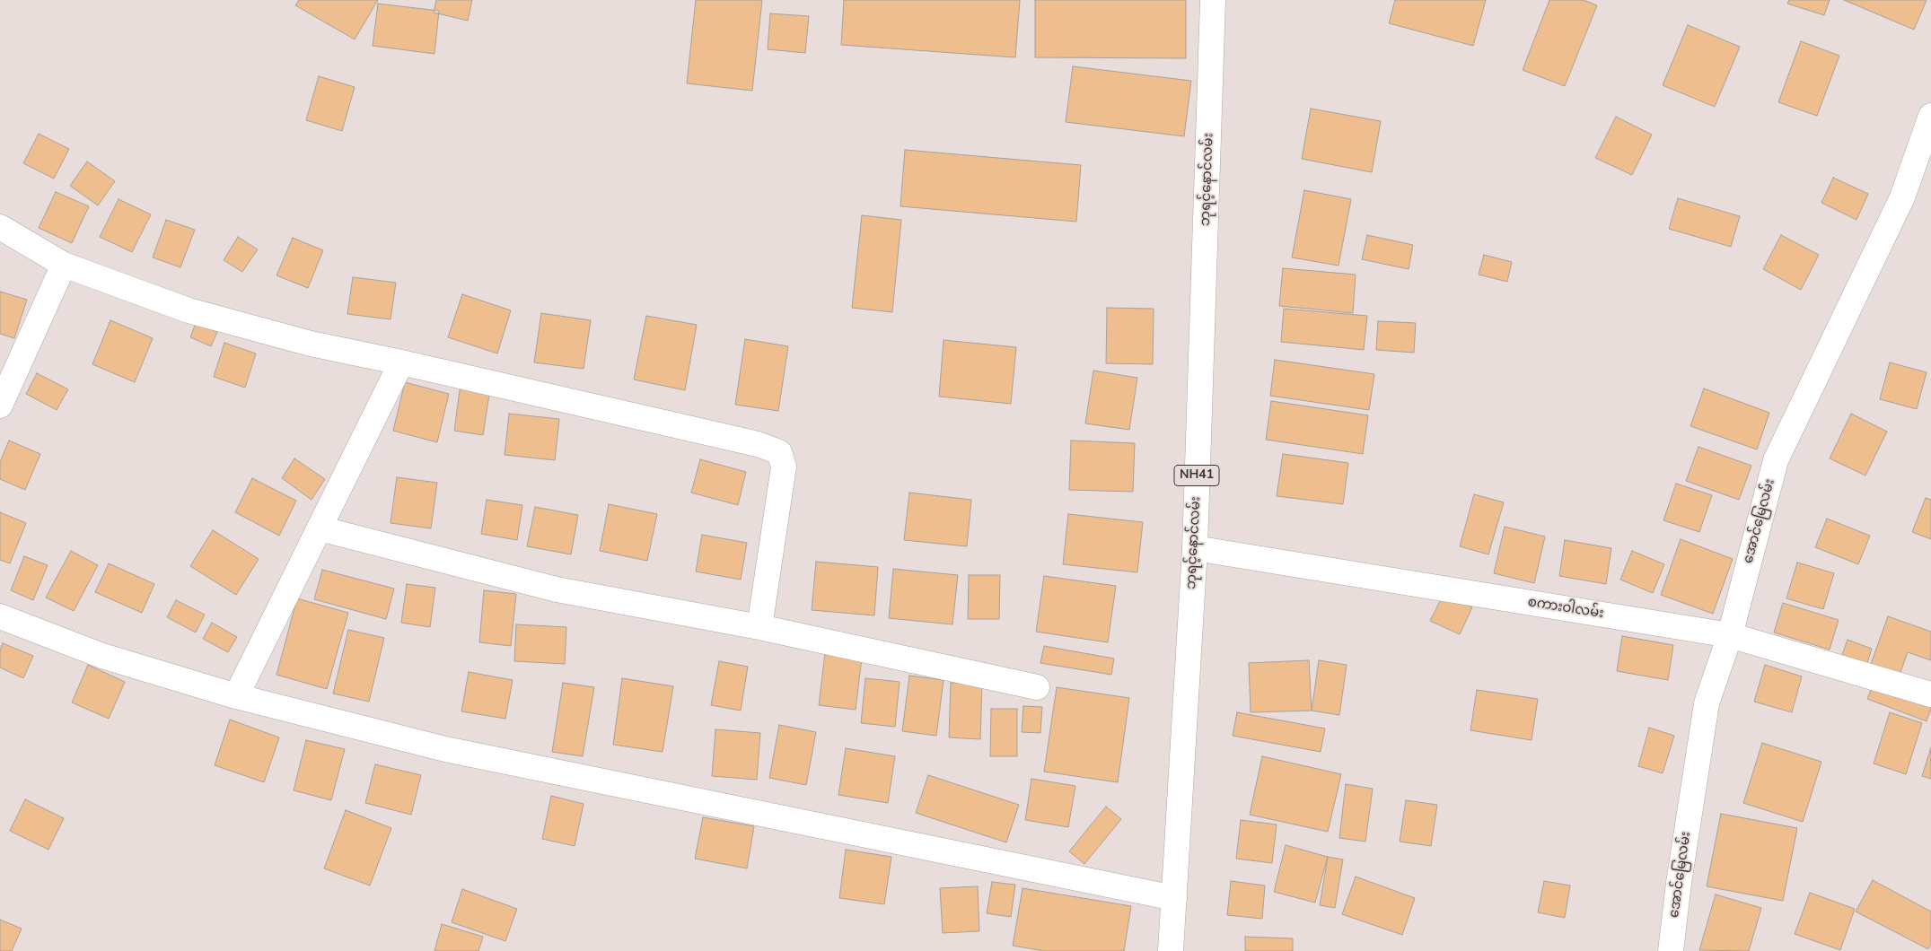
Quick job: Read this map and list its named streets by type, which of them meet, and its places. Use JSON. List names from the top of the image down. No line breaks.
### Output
{"streets":{"main road":["ဘုရင့်နောင်လမ်း","NH41","အောင်မြေလမ်း","စကားဝါလမ်း"]},"crossings":[["ဘုရင့်နောင်လမ်း","စကားဝါလမ်း"],["အောင်မြေလမ်း","စကားဝါလမ်း"]]}
